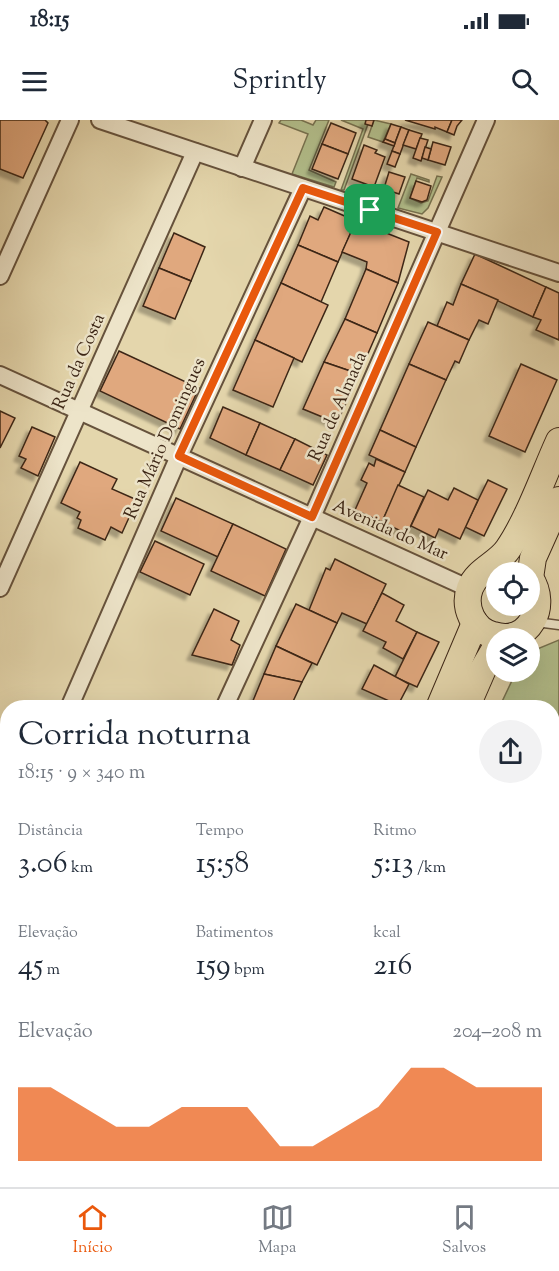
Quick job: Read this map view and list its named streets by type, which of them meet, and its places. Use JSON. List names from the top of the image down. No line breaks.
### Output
{"streets":{"street":["Rua da Costa","Rua de Almada","Rua Mário Domingues","Avenida do Mar"]},"crossings":[["Rua da Costa","Avenida do Mar"],["Rua de Almada","Avenida do Mar"],["Rua Mário Domingues","Avenida do Mar"]],"page":{"status":"18:15","header":"Sprintly","heading":["Corrida noturna","18:15 · 9 × 340 m"],"stats":[["Distância","3.06 km"],["Tempo","15:58"],["Ritmo","5:13 /km"],["Elevação","45 m"],["Batimentos","159 bpm"],["kcal","216"]],"chart":["Elevação","204–208 m"],"tabs":["Início","Mapa","Salvos"]}}
